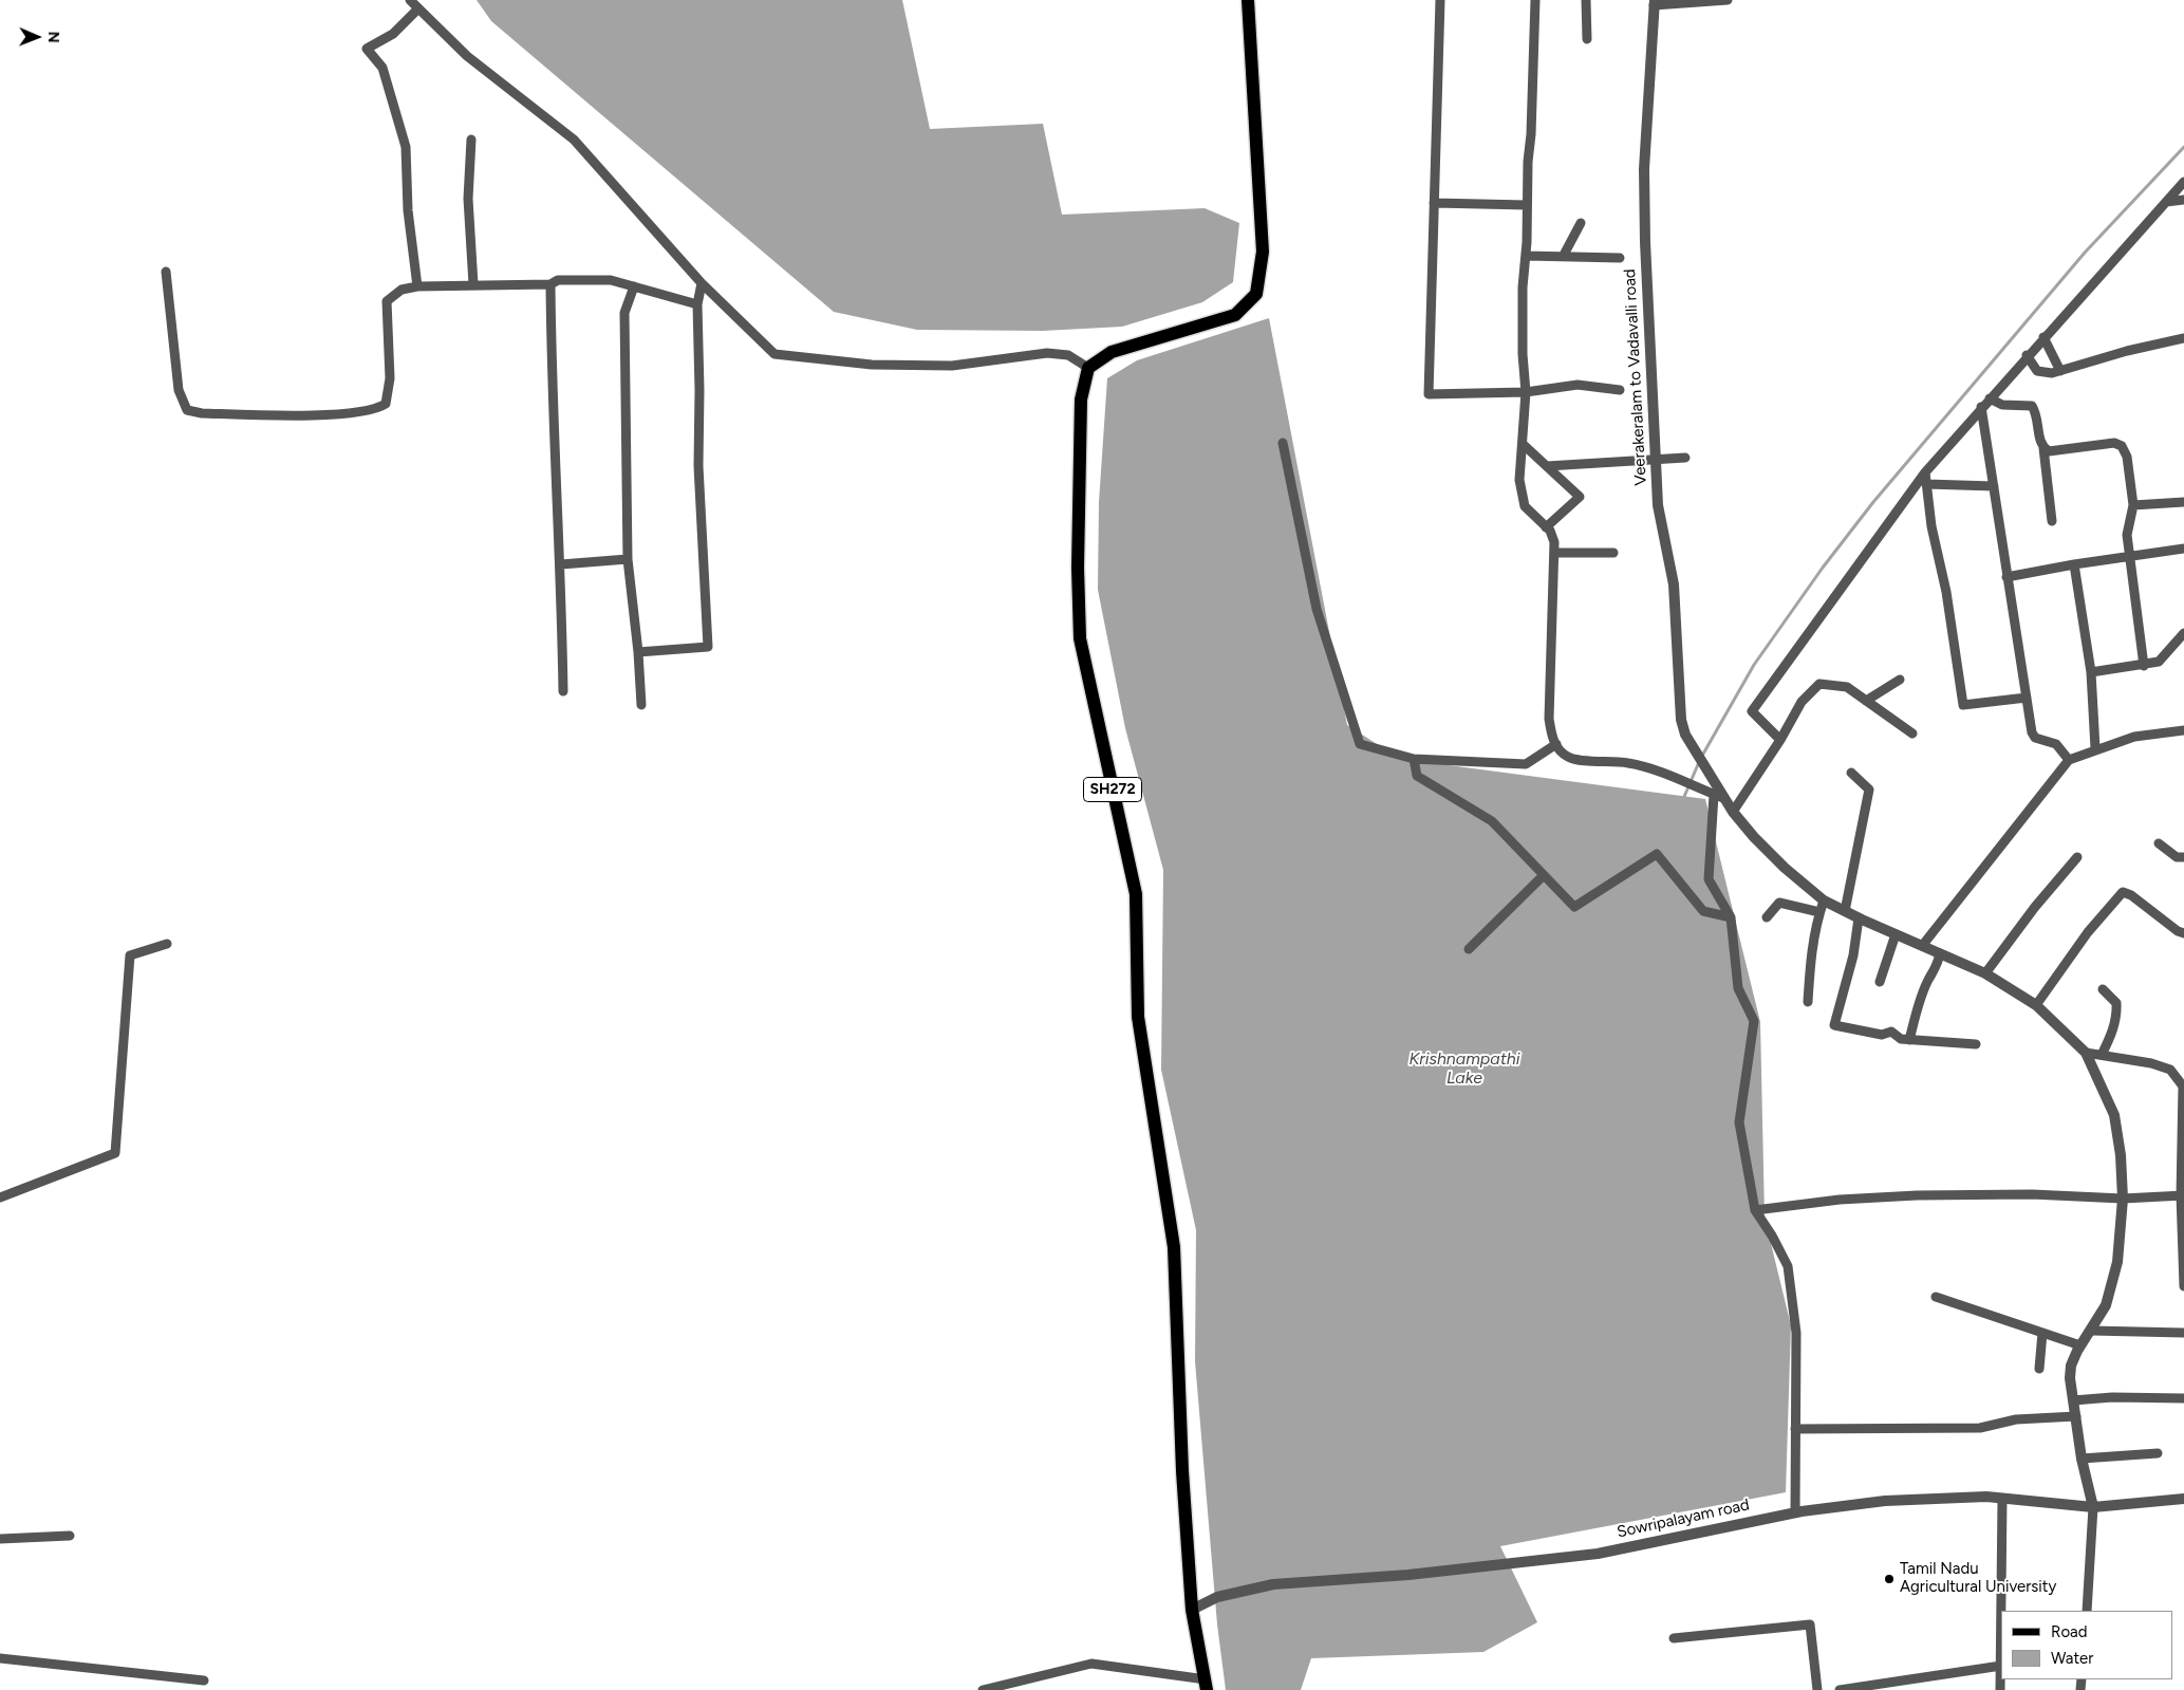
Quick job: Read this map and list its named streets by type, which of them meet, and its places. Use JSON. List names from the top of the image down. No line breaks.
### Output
{"streets":{"main road":["SH272"],"street":["Veerakeralam to Vadavalli road","Sowripalayam road"]},"crossings":[["SH272","Sowripalayam road"]],"water":["Krishnampathi Lake"],"places":["Tamil Nadu Agricultural University"],"legend":["Road","Water"],"north":"right"}
